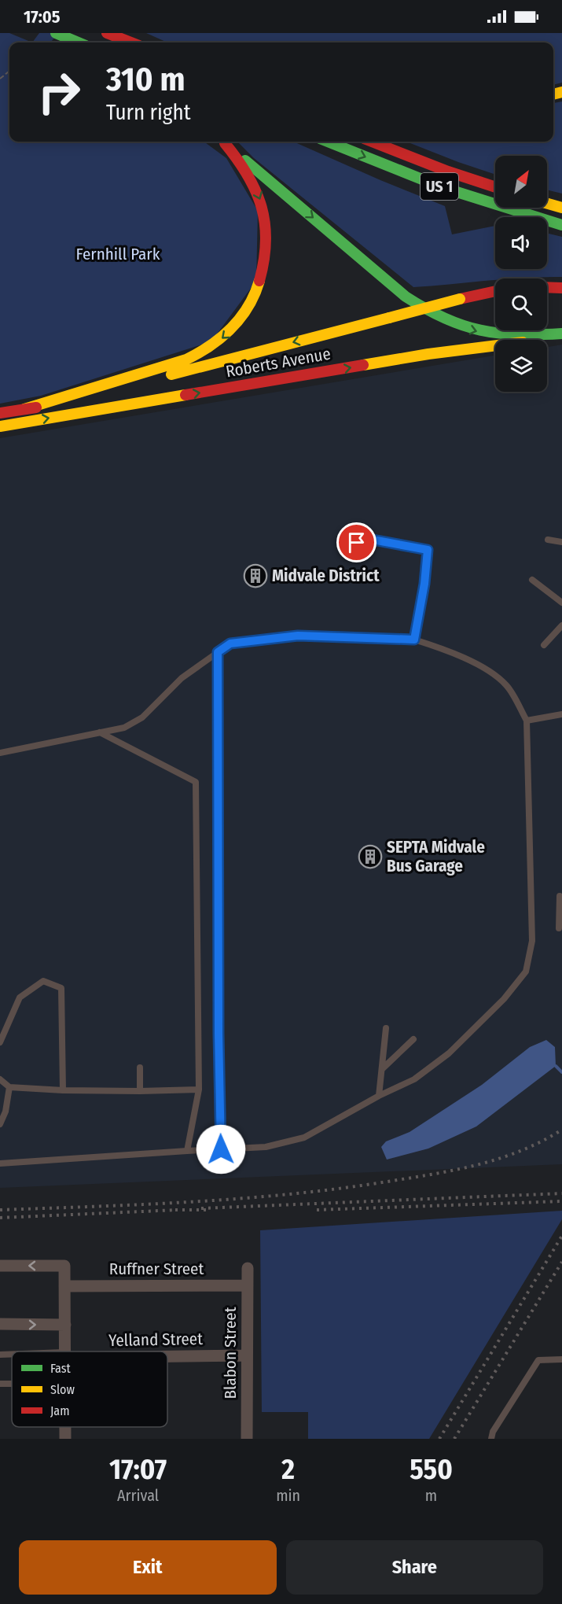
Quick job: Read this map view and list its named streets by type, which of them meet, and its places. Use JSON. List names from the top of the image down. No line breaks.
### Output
{"streets":{"main road":["US 1","Roberts Avenue"],"street":["Ruffner Street","Yelland Street","Blabon Street"]},"crossings":[["Ruffner Street","Blabon Street"],["Yelland Street","Blabon Street"]],"parks":["Fernhill Park"],"places":{"building":["Midvale District","SEPTA Midvale Bus Garage"]},"legend":["Fast","Slow","Jam"],"north":"top right","page":{"status":"17:05","turn":["310 m","Turn right"],"eta":["17:07","Arrival","2","min","550","m"],"buttons":["Exit","Share"]}}
